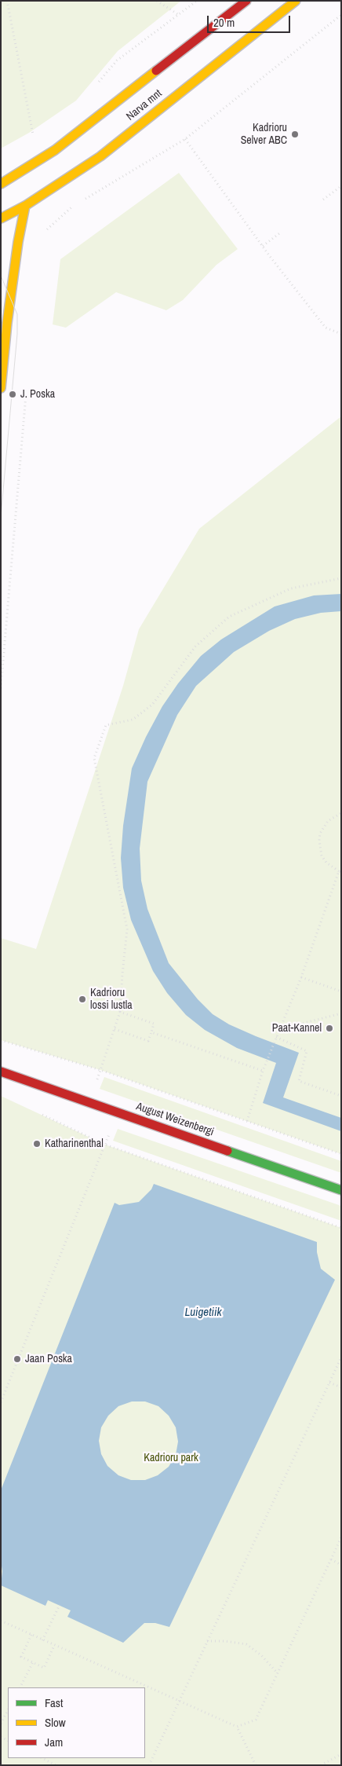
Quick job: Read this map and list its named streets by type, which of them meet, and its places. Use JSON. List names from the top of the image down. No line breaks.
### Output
{"streets":{"main road":["Narva mnt","August Weizenbergi"]},"water":["Luigetiik"],"parks":["Kadrioru park"],"places":["Kadrioru Selver ABC","J. Poska","Kadrioru lossi lustla","Paat-Kannel","Katharinenthal","Jaan Poska"],"legend":["Fast","Slow","Jam"],"scale_bar":"20 m"}
